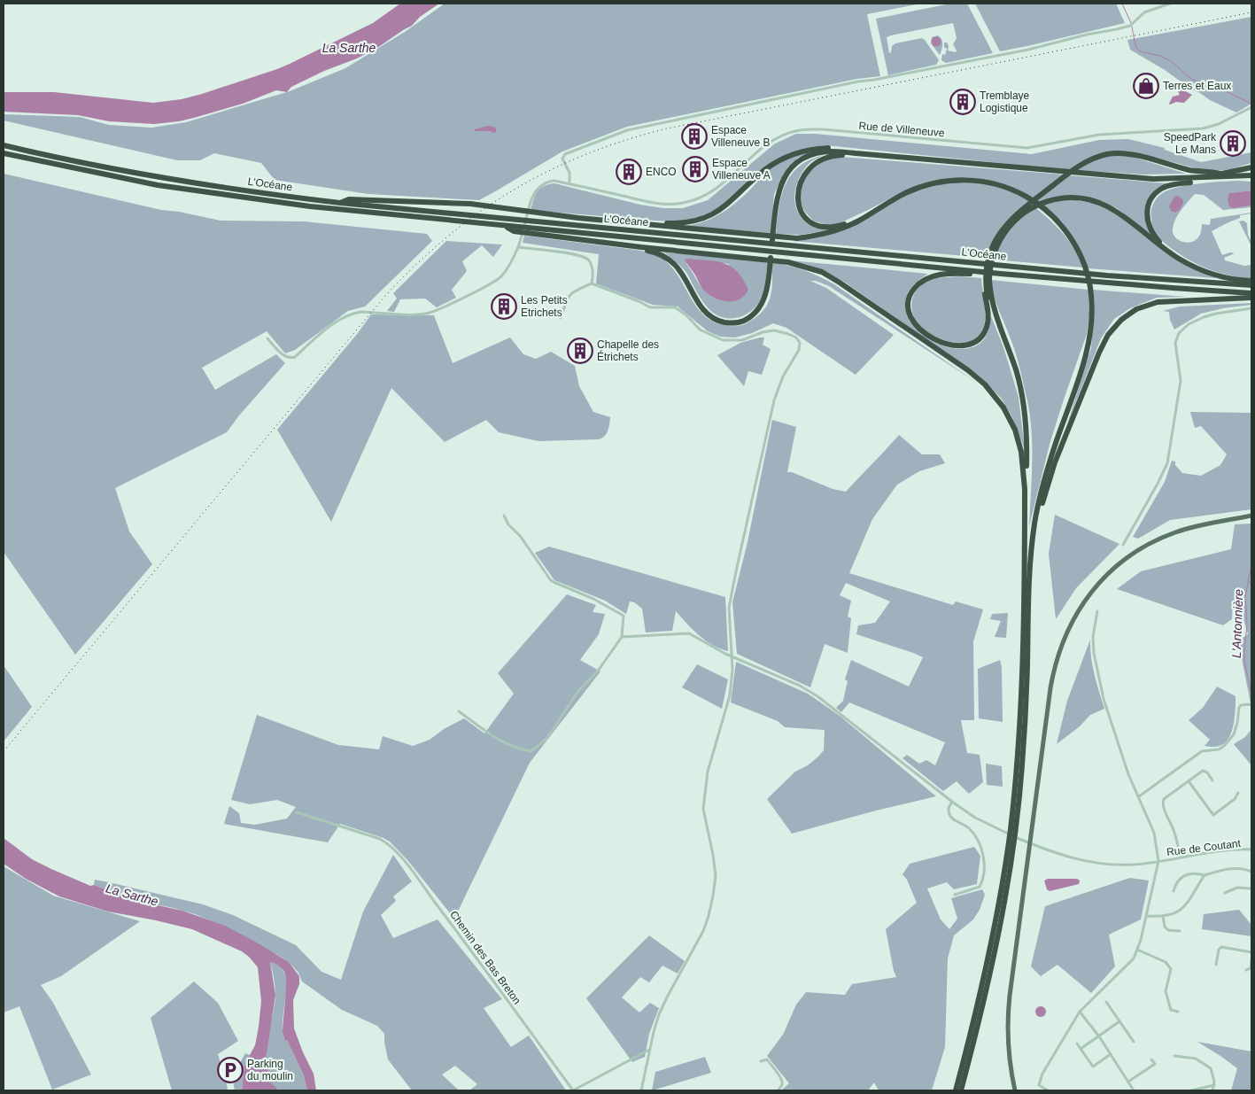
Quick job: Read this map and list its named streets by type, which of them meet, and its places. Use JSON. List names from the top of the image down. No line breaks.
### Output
{"streets":{"highway":["L’Océane"],"street":["Rue de Villeneuve","Rue de Coutant","Chemin des Bas Breton"]},"water":["La Sarthe","L'Antonnière"],"places":{"shop":["Terres et Eaux"],"building":["Tremblaye Logistique","Espace Villeneuve B","SpeedPark Le Mans","Espace Villeneuve A","ENCO","Les Petits Etrichets","Chapelle des Étrichets"],"parking":["Parking du moulin"]}}
